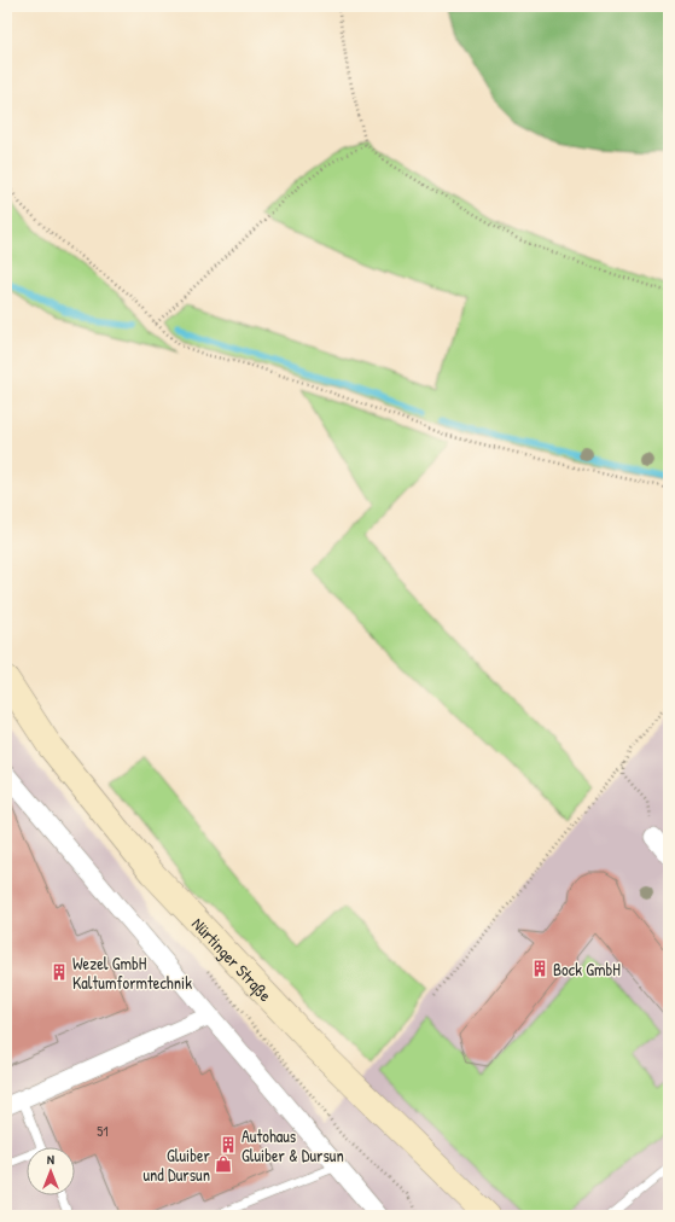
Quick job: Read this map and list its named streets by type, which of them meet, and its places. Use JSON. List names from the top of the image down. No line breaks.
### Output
{"streets":{"main road":["Nürtinger Straße"]},"places":{"building":["Bock GmbH","Wezel GmbH Kaltumformtechnik","Autohaus Gluiber & Dursun"],"shop":["Gluiber und Dursun"]},"house_numbers":["51"],"north":"top"}
